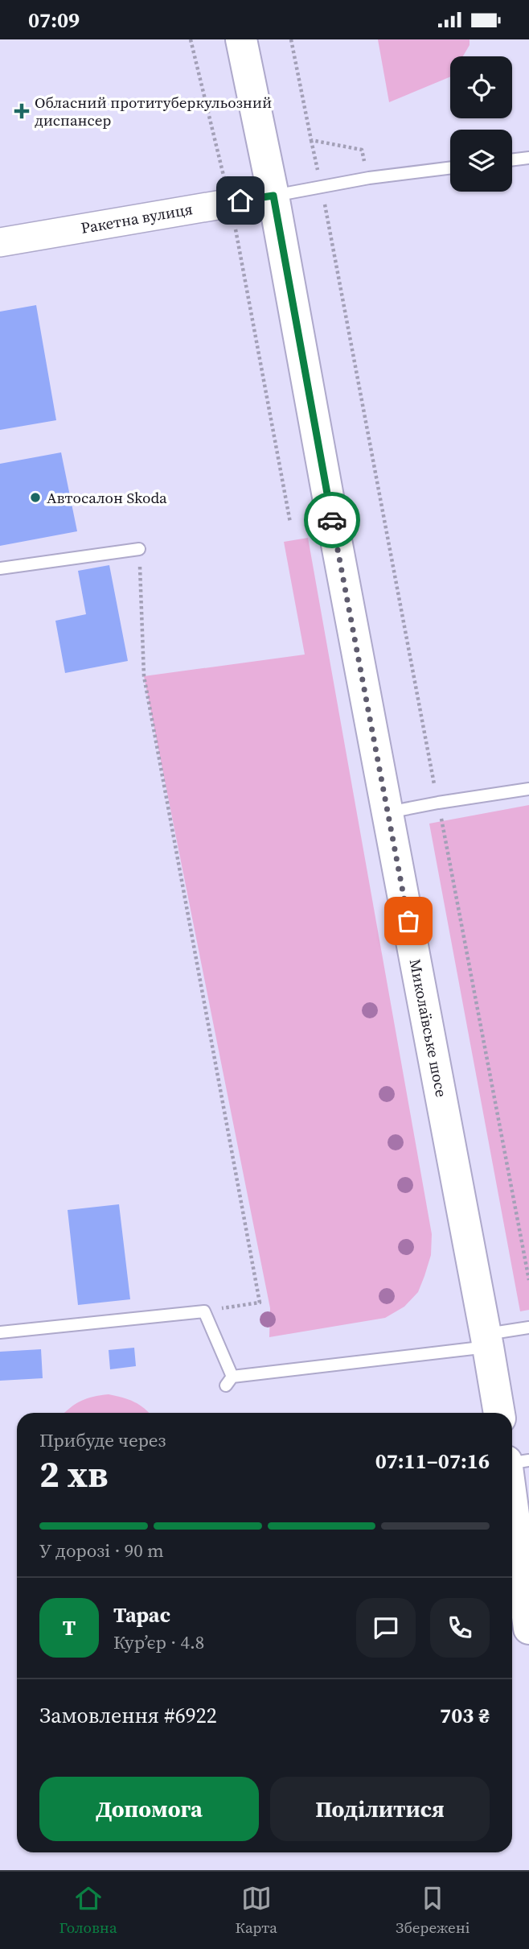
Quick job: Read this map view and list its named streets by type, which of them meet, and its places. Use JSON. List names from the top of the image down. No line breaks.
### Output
{"streets":{"main road":["Миколаївське шосе"],"street":["Ракетна вулиця"]},"crossings":[["Ракетна вулиця","Миколаївське шосе"]],"places":{"health":["Обласний протитуберкульозний диспансер"],"other":["Автосалон Skoda"]},"page":{"status":"07:09","heading":["2 хв","Прибуде через","07:11–07:16"],"panel":["Тарас","Кур’єр · 4.8","Замовлення #6922","703 ₴"],"bar":"У дорозі · 90 m","round":"Т","buttons":["Допомога","Поділитися"],"tabs":["Головна","Карта","Збережені"]}}
